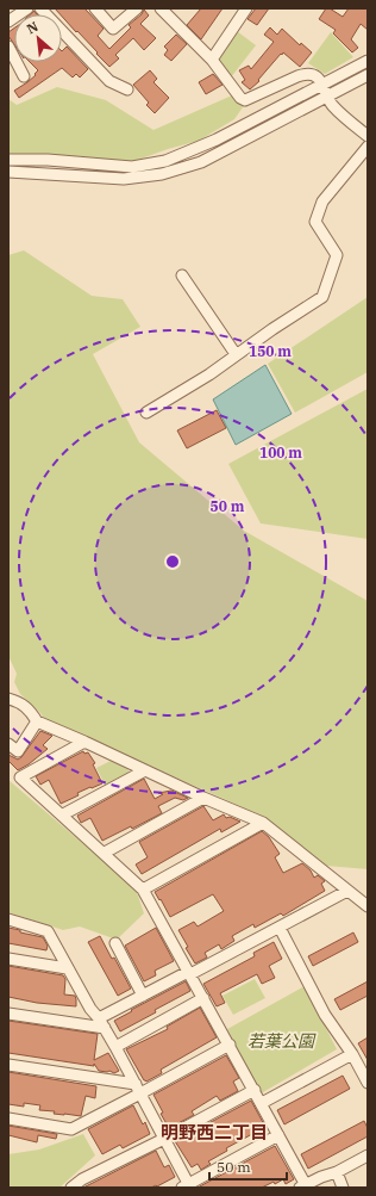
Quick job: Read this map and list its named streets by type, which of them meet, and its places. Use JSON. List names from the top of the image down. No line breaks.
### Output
{"districts":["明野西二丁目"],"parks":["若葉公園"],"scale_bar":"50 m","north":"top left","rings":["150 m","100 m","50 m"]}
